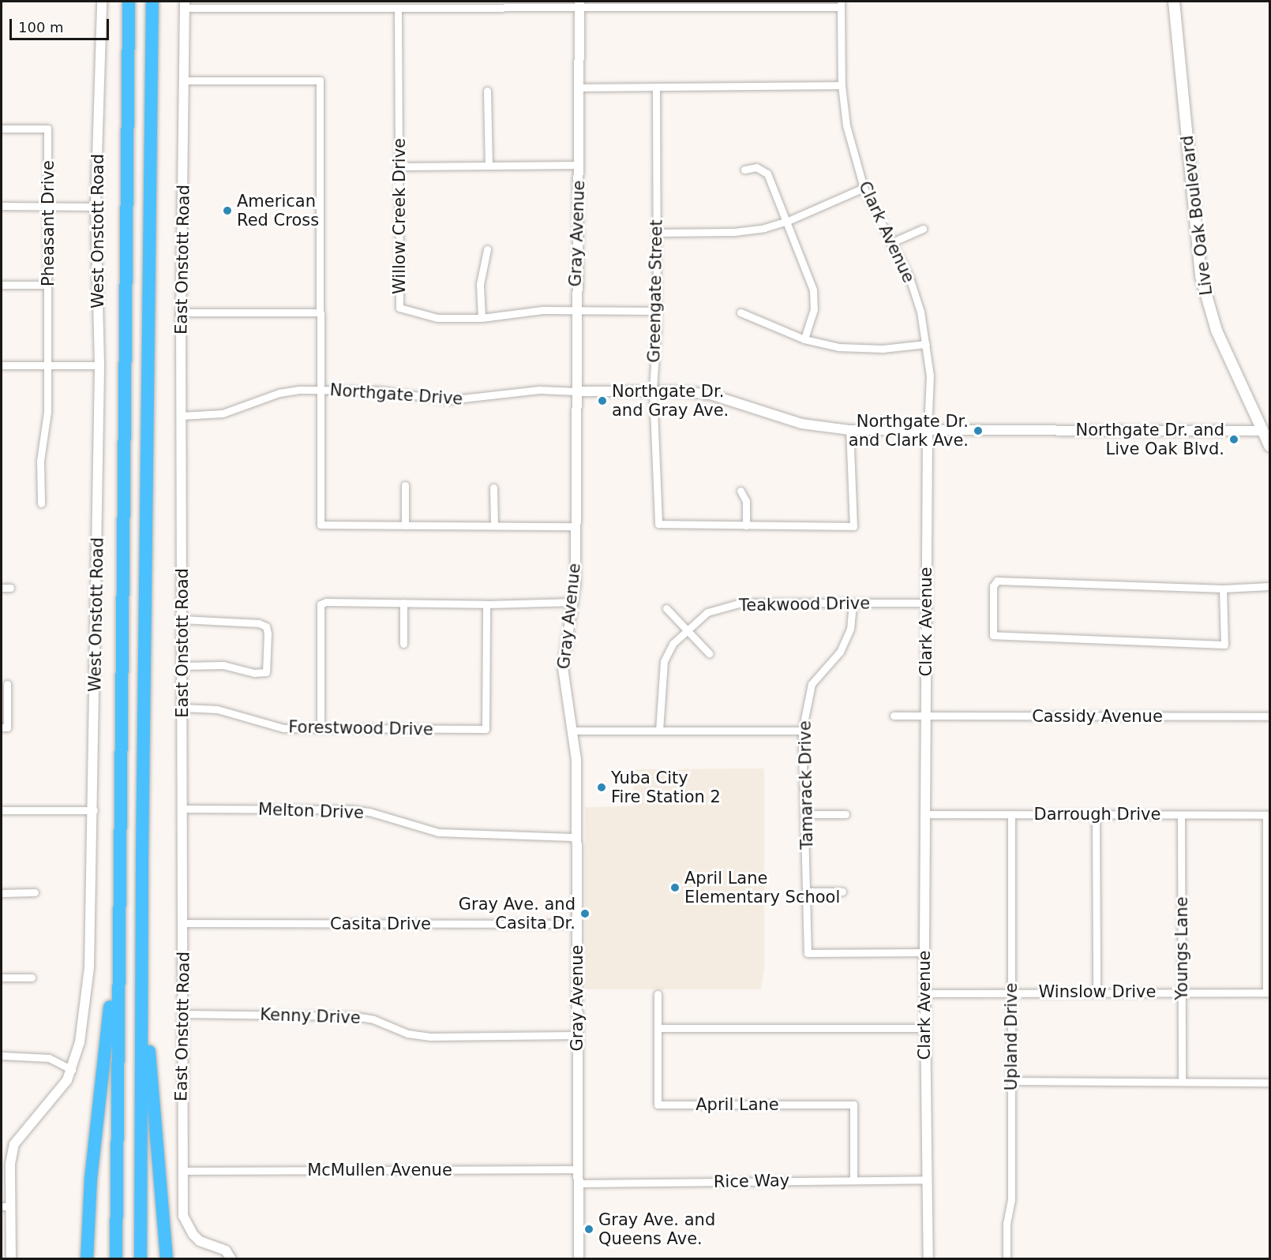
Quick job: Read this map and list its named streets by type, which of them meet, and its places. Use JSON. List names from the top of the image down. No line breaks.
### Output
{"streets":{"main road":["Live Oak Boulevard"],"street":["Willow Creek Drive","Pheasant Drive","West Onstott Road","Clark Avenue","Gray Avenue","East Onstott Road","Greengate Street","Northgate Drive","Teakwood Drive","Cassidy Avenue","Forestwood Drive","Tamarack Drive","Melton Drive","Darrough Drive","Casita Drive","Youngs Lane","Winslow Drive","Kenny Drive","Upland Drive","April Lane","McMullen Avenue","Rice Way"]},"crossings":[["Live Oak Boulevard","Northgate Drive"],["Willow Creek Drive","Gray Avenue"],["Willow Creek Drive","Greengate Street"],["Clark Avenue","Northgate Drive"],["Clark Avenue","Teakwood Drive"],["Clark Avenue","Cassidy Avenue"],["Clark Avenue","Tamarack Drive"],["Clark Avenue","Darrough Drive"],["Clark Avenue","Winslow Drive"],["Clark Avenue","Rice Way"],["Gray Avenue","Northgate Drive"],["Gray Avenue","Melton Drive"],["Gray Avenue","Casita Drive"],["Gray Avenue","Kenny Drive"],["Gray Avenue","McMullen Avenue"],["Gray Avenue","Rice Way"],["East Onstott Road","Northgate Drive"],["East Onstott Road","Forestwood Drive"],["East Onstott Road","Melton Drive"],["East Onstott Road","Casita Drive"],["East Onstott Road","Kenny Drive"],["East Onstott Road","McMullen Avenue"],["Greengate Street","Northgate Drive"],["Teakwood Drive","Tamarack Drive"],["Darrough Drive","Youngs Lane"],["Darrough Drive","Upland Drive"],["Youngs Lane","Winslow Drive"],["Winslow Drive","Upland Drive"],["April Lane","Rice Way"]],"places":["American Red Cross","Northgate Dr. and Gray Ave.","Northgate Dr. and Clark Ave.","Northgate Dr. and Live Oak Blvd.","Yuba City Fire Station 2","April Lane Elementary School","Gray Ave. and Casita Dr.","Gray Ave. and Queens Ave."],"scale_bar":"100 m"}
